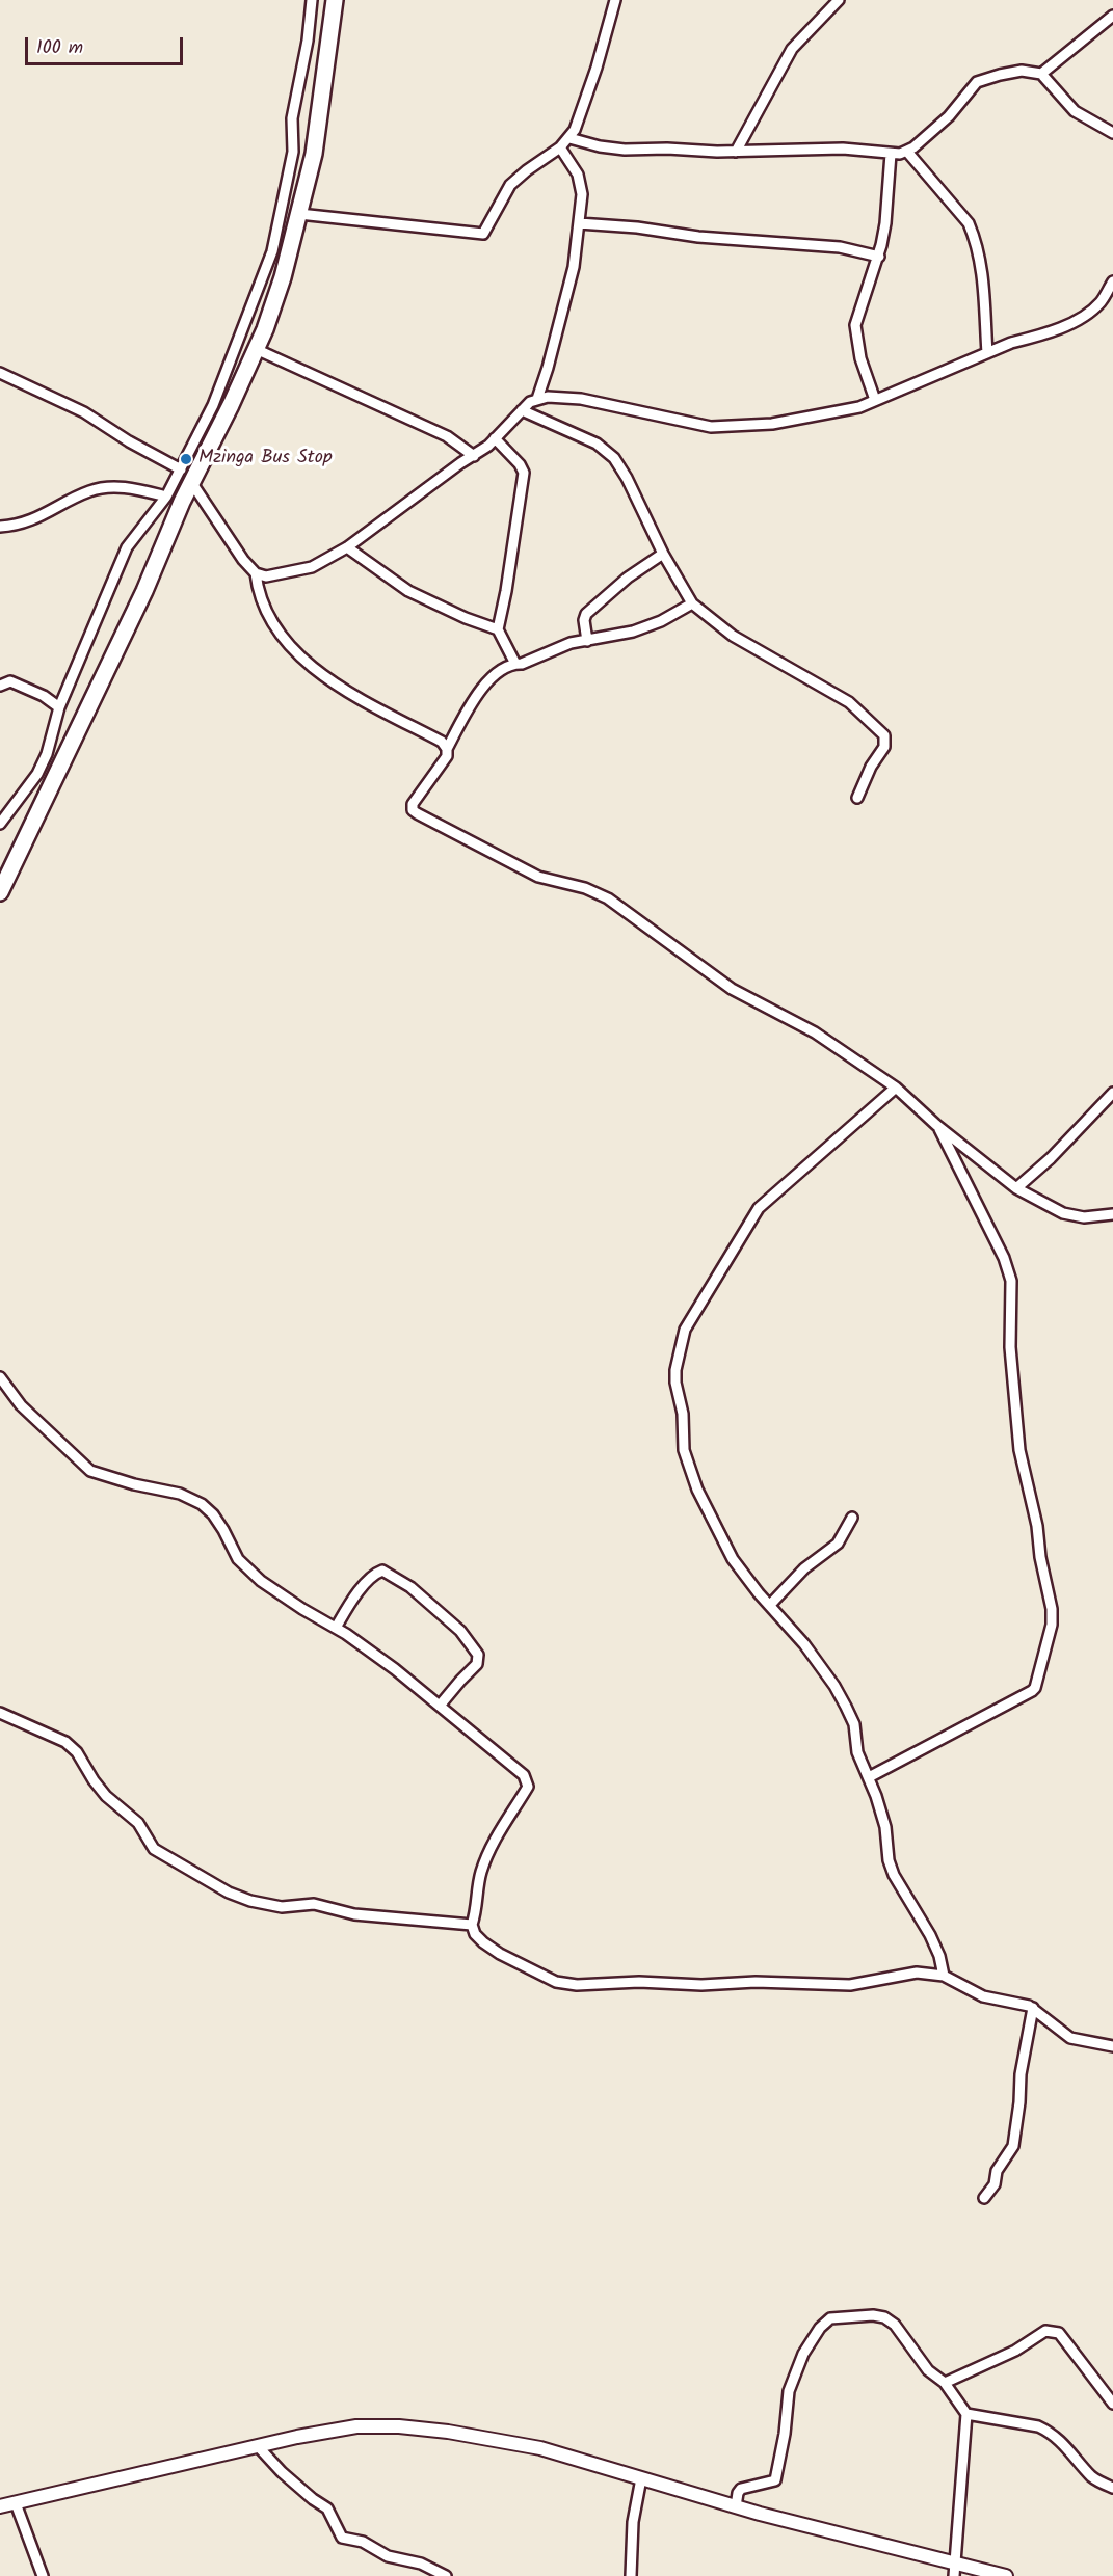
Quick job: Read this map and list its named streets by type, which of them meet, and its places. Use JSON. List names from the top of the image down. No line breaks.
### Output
{"places":["Mzinga Bus Stop"],"scale_bar":"100 m"}
